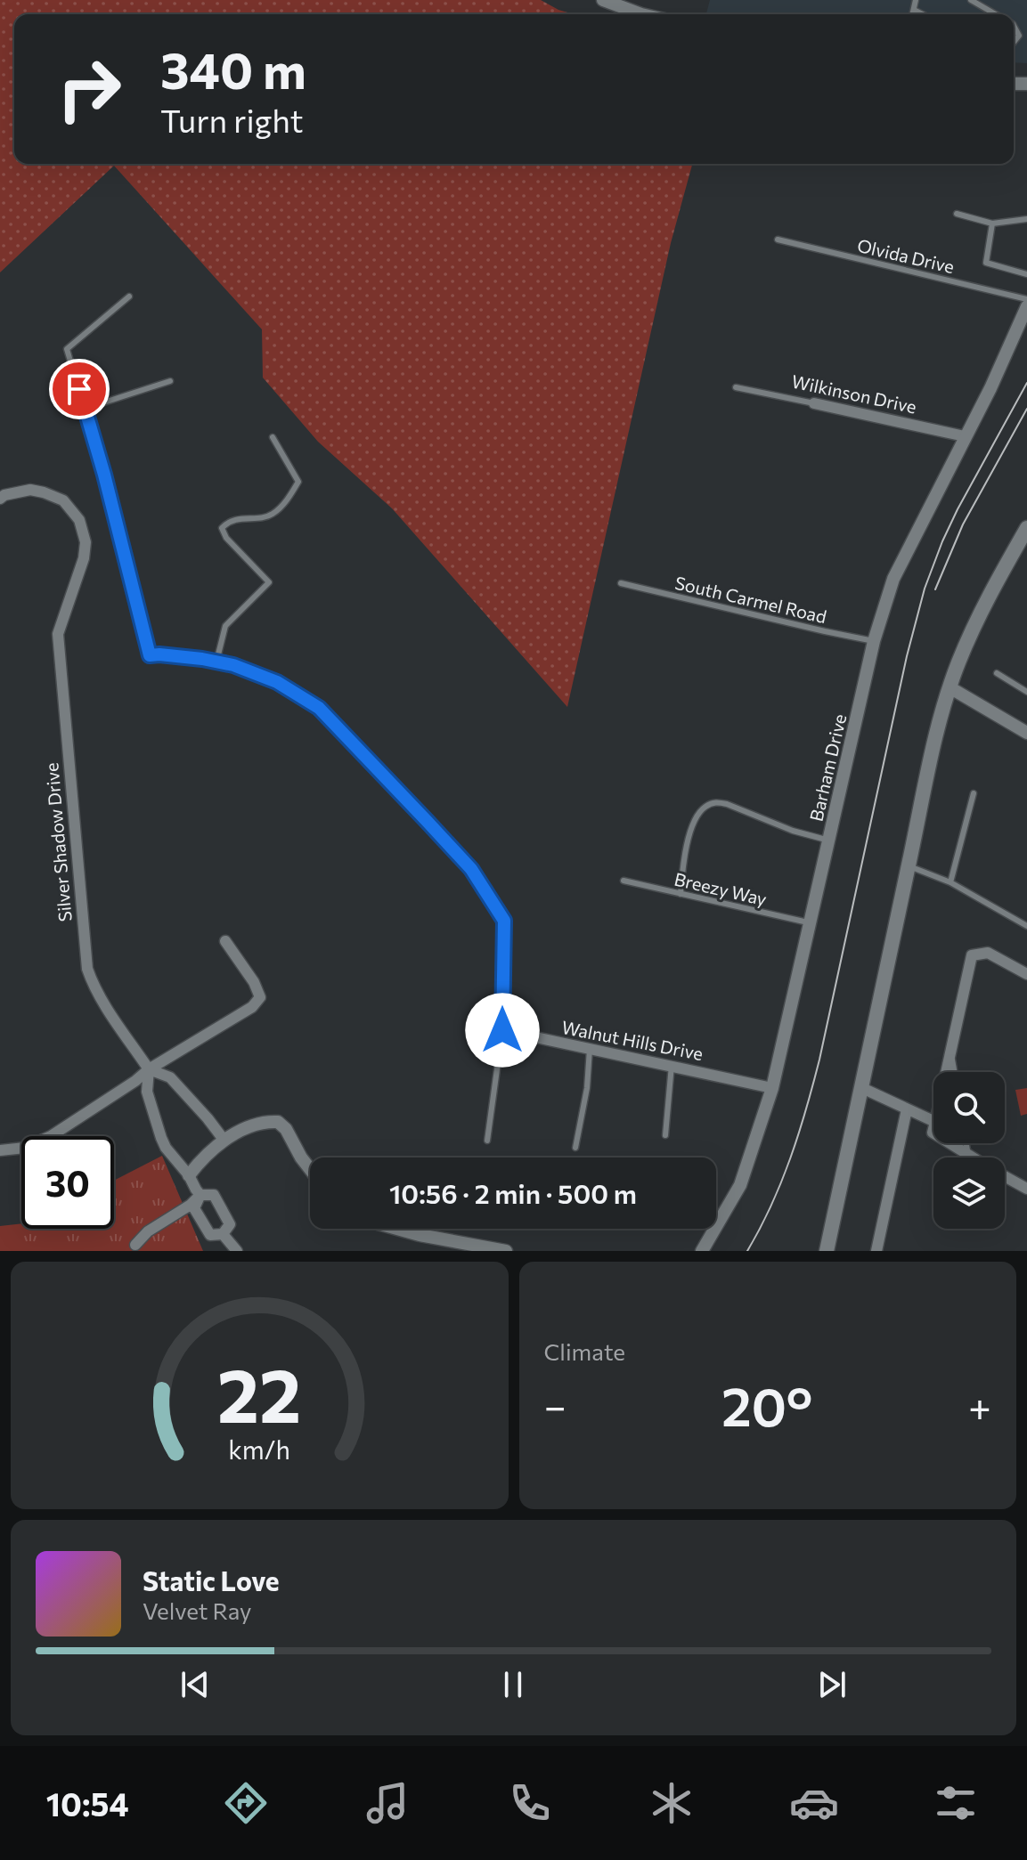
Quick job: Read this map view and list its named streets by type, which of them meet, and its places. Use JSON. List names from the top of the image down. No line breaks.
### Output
{"streets":{"street":["Wilkinson Drive","Barham Drive","Silver Shadow Drive","Walnut Hills Drive"],"lane":["Olvida Drive","South Carmel Road","Breezy Way"]},"crossings":[["Wilkinson Drive","Barham Drive"],["South Carmel Road","Barham Drive"],["Barham Drive","Breezy Way"],["Barham Drive","Walnut Hills Drive"]],"page":{"turn":["340 m","Turn right"],"limit":"30","trip":"10:56 · 2 min · 500 m","tile":"Climate","heat":["−","20°","+"],"song":["Static Love","Velvet Ray"],"tabs":"10:54","gauge":["22","km/h"]}}
